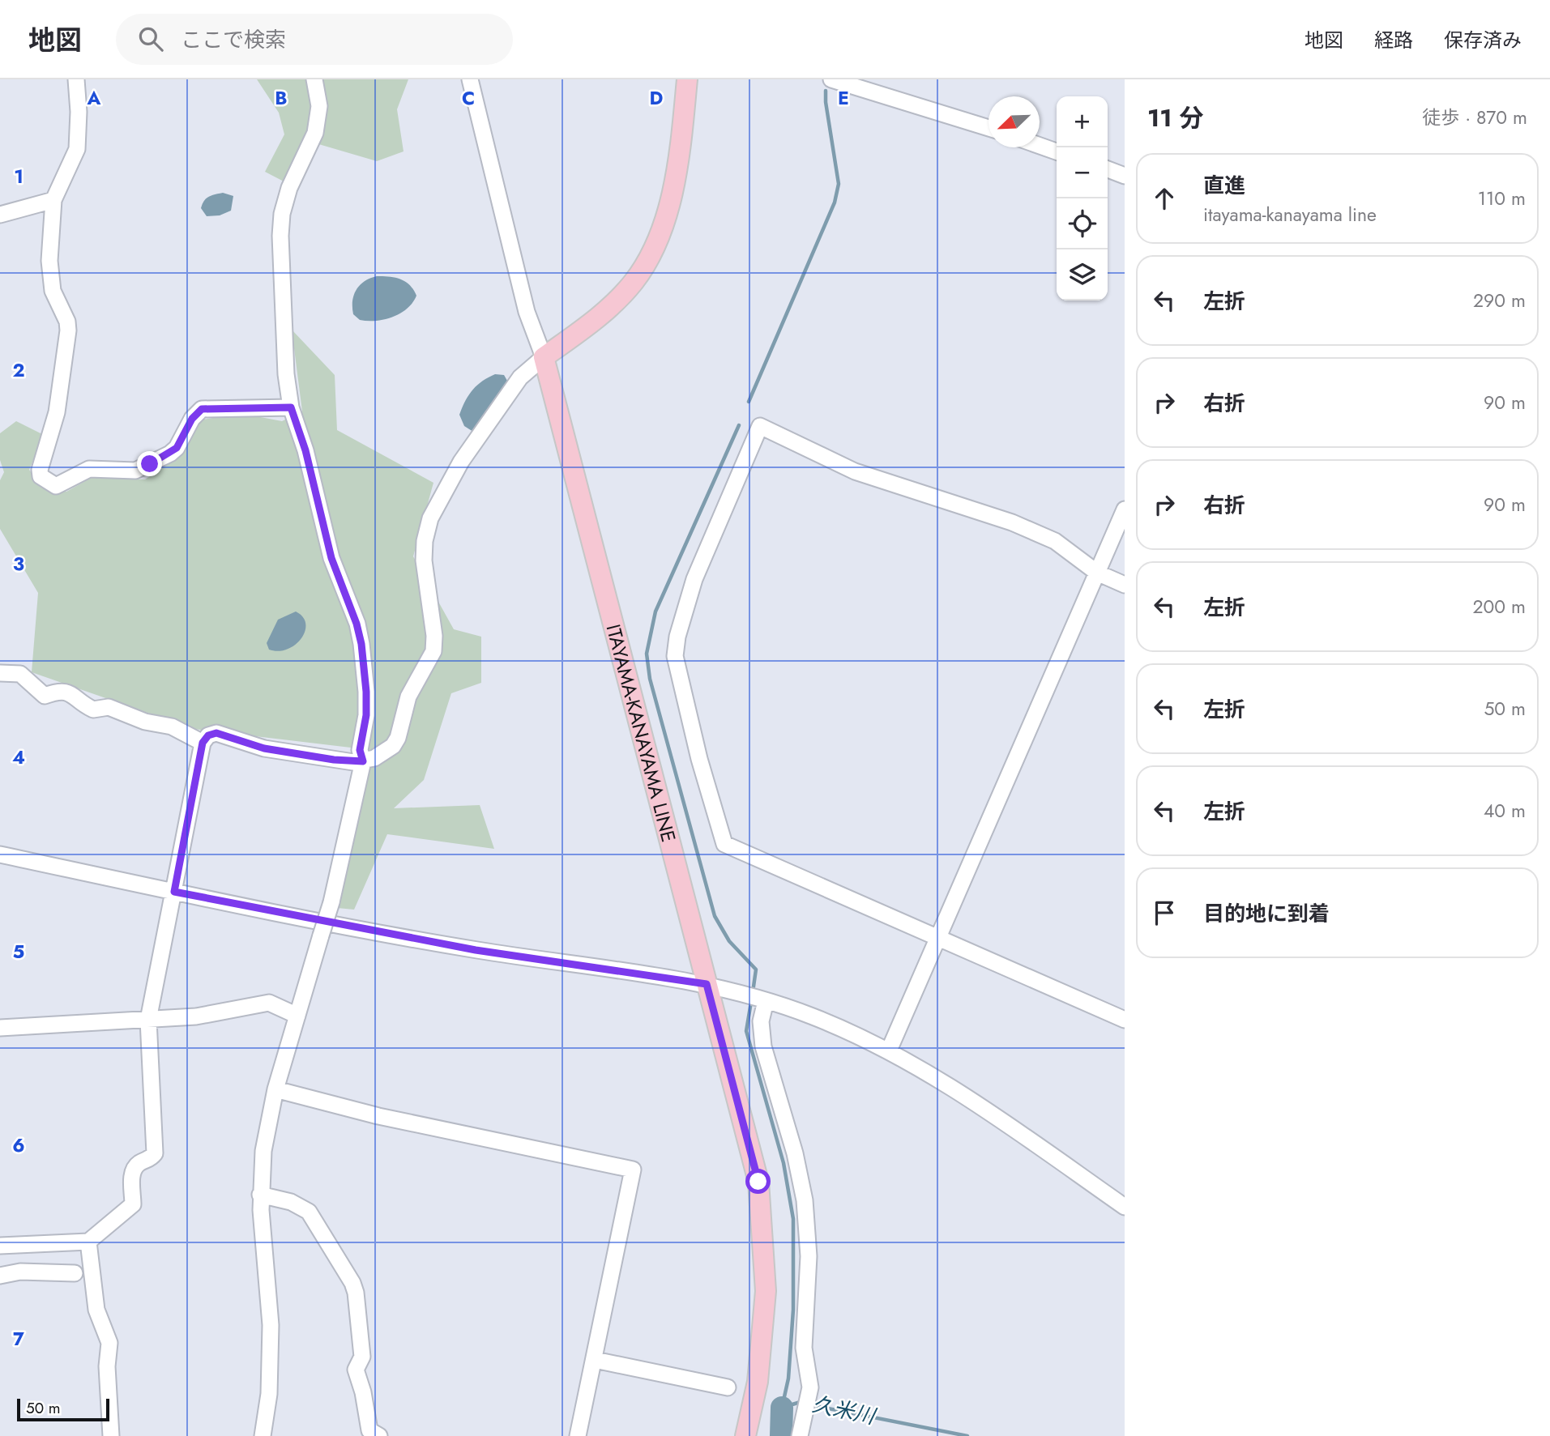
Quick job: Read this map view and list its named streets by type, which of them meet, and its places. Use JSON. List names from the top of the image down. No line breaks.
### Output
{"streets":{"main road":["ITAYAMA-KANAYAMA LINE"]},"water":["久米川"],"scale_bar":"50 m","north":"bottom left","page":{"header":"地図","search":"ここで検索","nav":["地図","経路","保存済み"],"heading":["11 分","徒歩 · 870 m"],"map_buttons":["+","−"],"list":[["直進","itayama-kanayama line","110 m"],["左折","290 m"],["右折","90 m"],["右折","90 m"],["左折","200 m"],["左折","50 m"],["左折","40 m"],"目的地に到着"],"scale":"50 m"},"grid":{"columns":["A","B","C","D","E"],"rows":["1","2","3","4","5","6","7"]}}
